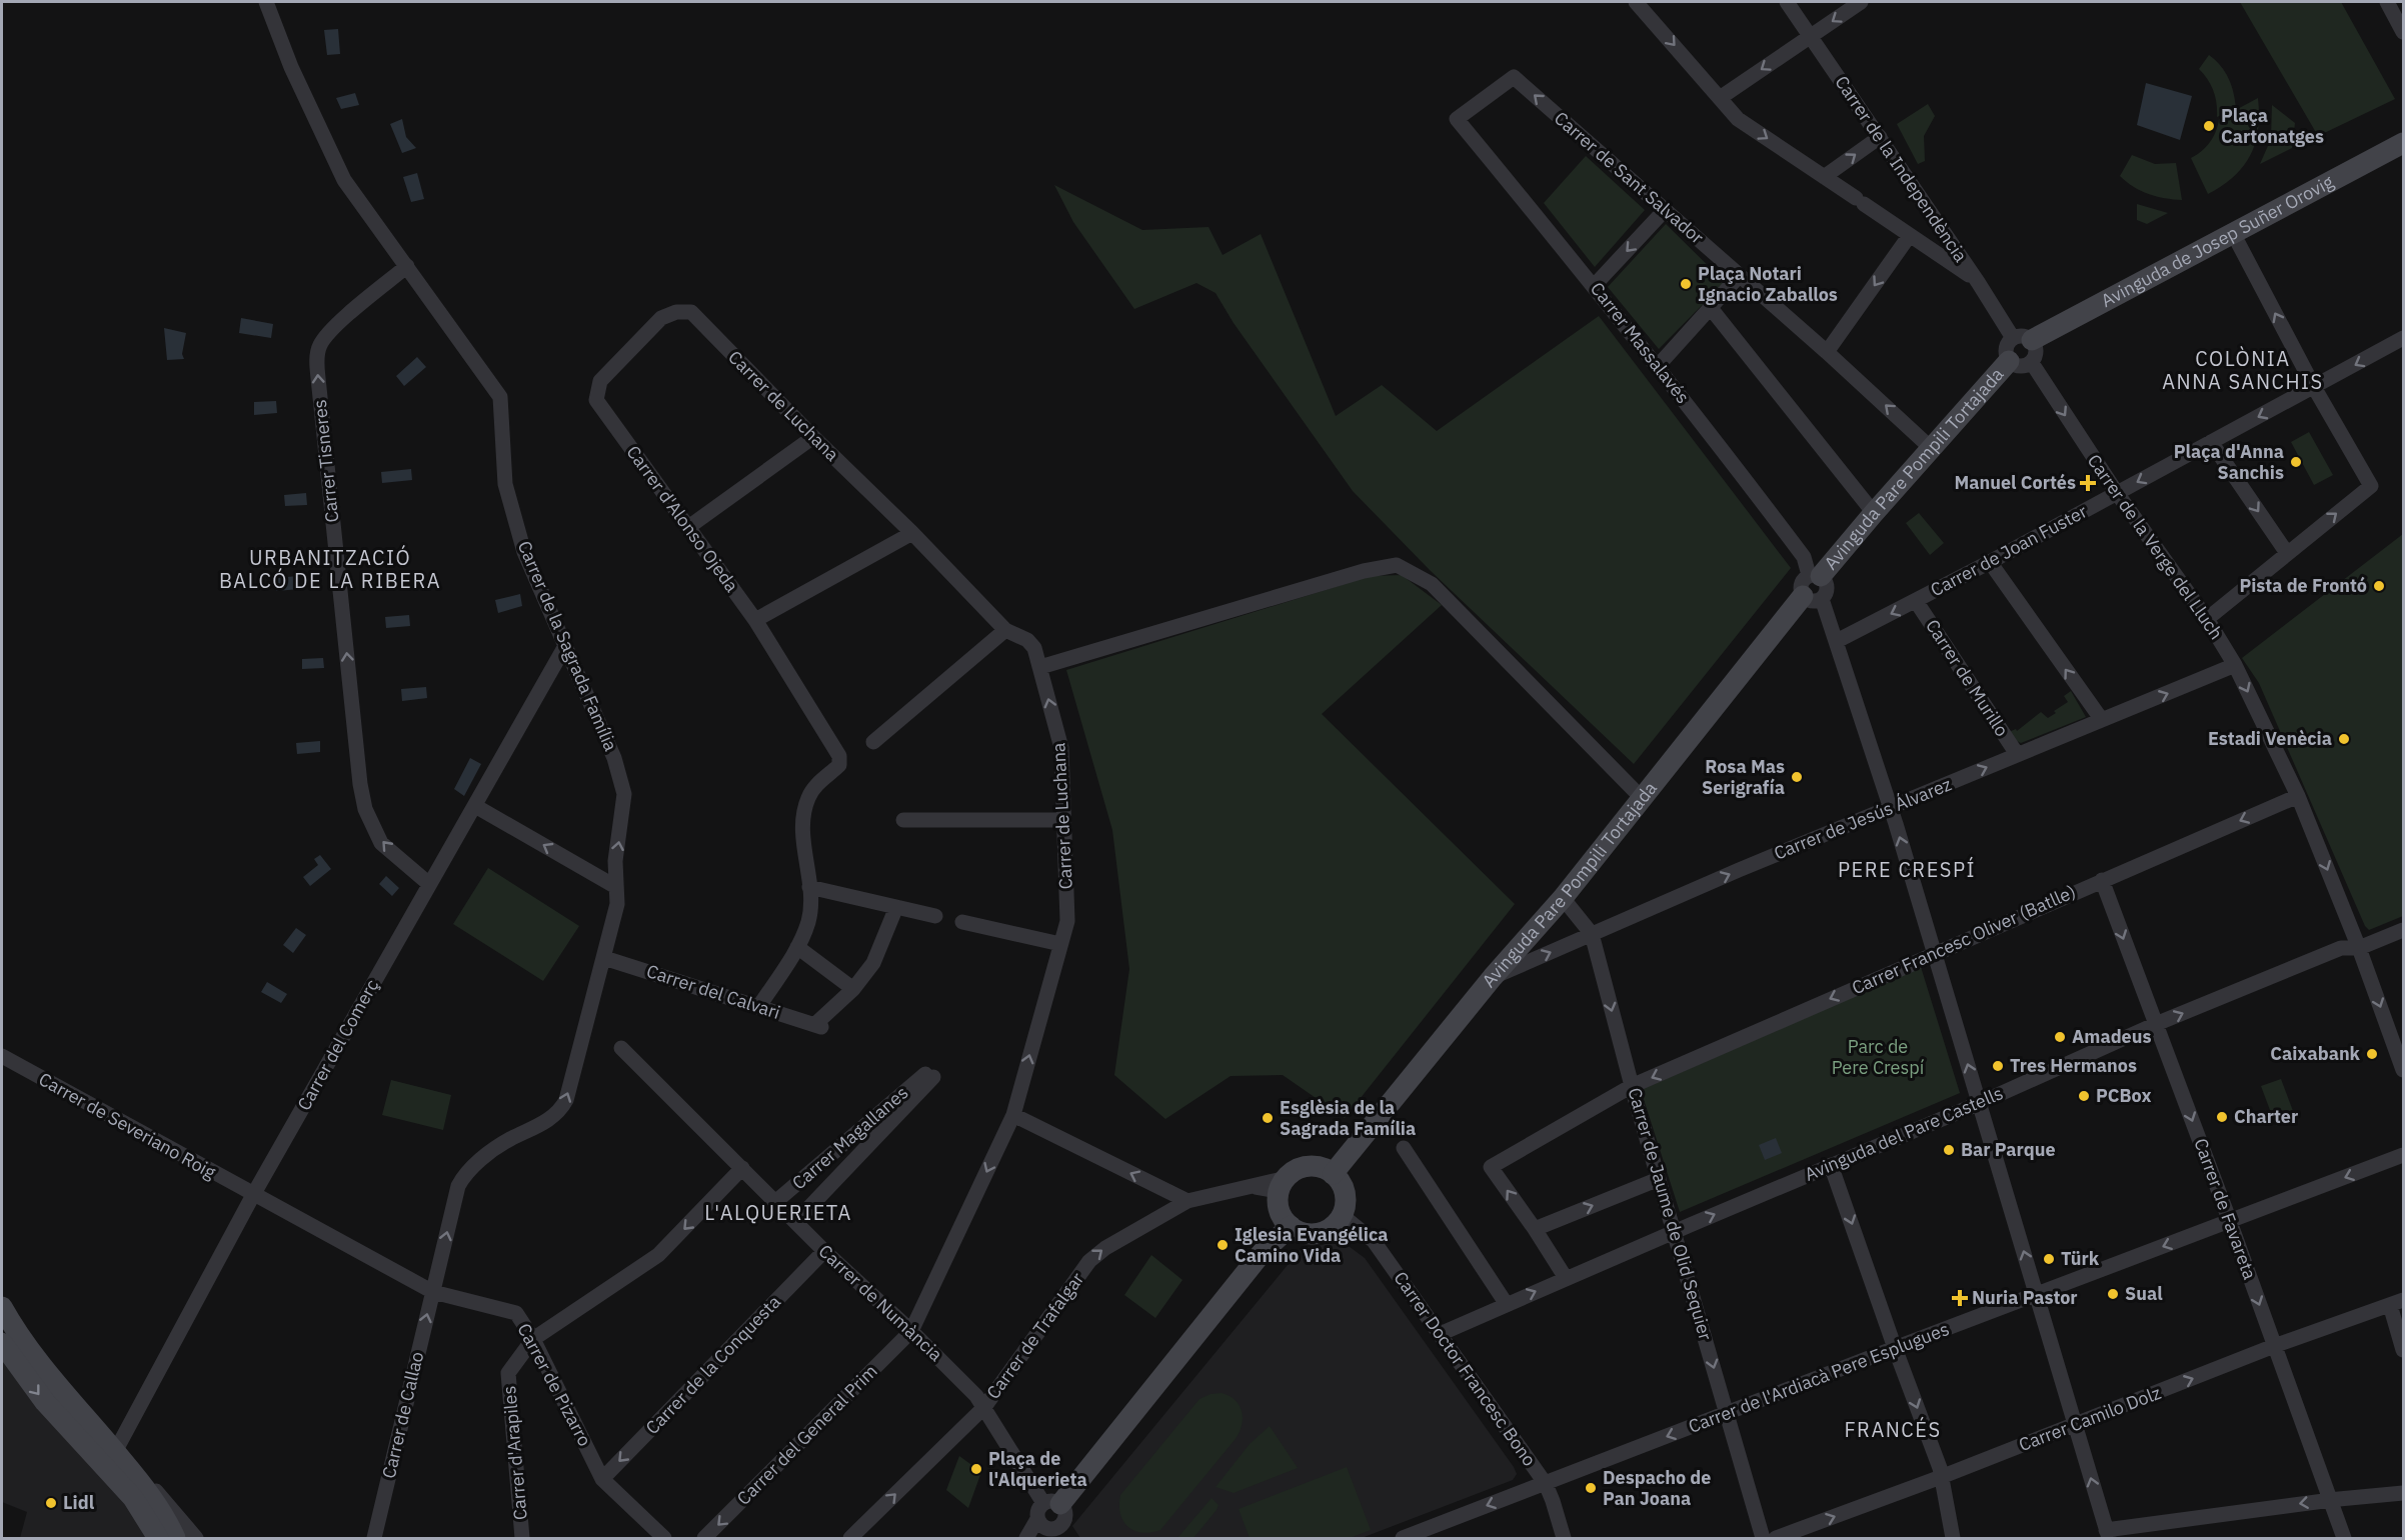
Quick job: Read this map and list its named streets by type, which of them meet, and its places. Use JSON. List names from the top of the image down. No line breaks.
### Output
{"streets":{"street":["Carrer de la Independència","Carrer de Sant Salvador","Avinguda de Josep Suñer Orovig","Carrer Massalavés","Carrer de Luchana","Carrer Tisneres","Avinguda Pare Pompili Tortajada","Carrer d'Alonso Ojeda","Carrer de la Verge del Lluch","Carrer de Joan Fuster","Carrer de la Sagrada Família","Carrer de Murillo","Carrer de Jesús Álvarez","Carrer Francesc Oliver (Batlle)","Carrer del Calvari","Carrer del Comerç","Carrer de Severiano Roig","Avinguda del Pare Castells","Carrer Magallanes","Carrer de Favareta","Carrer de Jaume de Olid Sequier","Carrer de Numància","Carrer de Trafalgar","Carrer de la Conquesta","Carrer Doctor Francesc Bono","Carrer de l'Ardiacà Pere Esplugues","Carrer de Pizarro","Carrer de Callao","Carrer Camilo Dolz","Carrer del General Prim","Carrer d'Arapiles"]},"crossings":[["Carrer de la Independència","Avinguda de Josep Suñer Orovig"],["Carrer de la Independència","Avinguda Pare Pompili Tortajada"],["Carrer de la Independència","Carrer de la Verge del Lluch"],["Carrer de Sant Salvador","Carrer Massalavés"],["Carrer de Sant Salvador","Avinguda Pare Pompili Tortajada"],["Avinguda de Josep Suñer Orovig","Avinguda Pare Pompili Tortajada"],["Avinguda de Josep Suñer Orovig","Carrer de la Verge del Lluch"],["Carrer Massalavés","Avinguda Pare Pompili Tortajada"],["Carrer de Luchana","Carrer d'Alonso Ojeda"],["Carrer de Luchana","Carrer de Numància"],["Carrer de Luchana","Carrer del General Prim"],["Carrer Tisneres","Carrer de la Sagrada Família"],["Carrer Tisneres","Carrer del Comerç"],["Avinguda Pare Pompili Tortajada","Carrer de la Verge del Lluch"],["Avinguda Pare Pompili Tortajada","Carrer de Jesús Álvarez"],["Avinguda Pare Pompili Tortajada","Carrer de Jaume de Olid Sequier"],["Avinguda Pare Pompili Tortajada","Carrer de Trafalgar"],["Avinguda Pare Pompili Tortajada","Carrer Doctor Francesc Bono"],["Carrer de la Verge del Lluch","Carrer de Joan Fuster"],["Carrer de la Verge del Lluch","Carrer de Jesús Álvarez"],["Carrer de la Verge del Lluch","Carrer Francesc Oliver (Batlle)"],["Carrer de la Verge del Lluch","Avinguda del Pare Castells"],["Carrer de Joan Fuster","Carrer de Murillo"],["Carrer de la Sagrada Família","Carrer del Calvari"],["Carrer de la Sagrada Família","Carrer del Comerç"],["Carrer de la Sagrada Família","Carrer de Pizarro"],["Carrer de la Sagrada Família","Carrer de Callao"],["Carrer de Murillo","Carrer de Jesús Álvarez"],["Carrer de Jesús Álvarez","Carrer de Jaume de Olid Sequier"],["Carrer Francesc Oliver (Batlle)","Carrer de Favareta"],["Carrer Francesc Oliver (Batlle)","Carrer de Jaume de Olid Sequier"],["Carrer del Comerç","Carrer de Severiano Roig"],["Carrer del Comerç","Carrer de Pizarro"],["Carrer de Severiano Roig","Carrer de Pizarro"],["Avinguda del Pare Castells","Carrer de Favareta"],["Avinguda del Pare Castells","Carrer de Jaume de Olid Sequier"],["Avinguda del Pare Castells","Carrer Doctor Francesc Bono"],["Carrer Magallanes","Carrer de Numància"],["Carrer de Favareta","Carrer de l'Ardiacà Pere Esplugues"],["Carrer de Favareta","Carrer Camilo Dolz"],["Carrer de Jaume de Olid Sequier","Carrer de l'Ardiacà Pere Esplugues"],["Carrer de Numància","Carrer de Trafalgar"],["Carrer de Numància","Carrer de la Conquesta"],["Carrer de Numància","Carrer del General Prim"],["Carrer de Numància","Carrer d'Arapiles"],["Carrer de Trafalgar","Carrer Doctor Francesc Bono"],["Carrer de la Conquesta","Carrer de Pizarro"],["Carrer Doctor Francesc Bono","Carrer de l'Ardiacà Pere Esplugues"],["Carrer de Pizarro","Carrer de Callao"],["Carrer de Pizarro","Carrer d'Arapiles"]],"one_way":["Carrer Tisneres","Carrer de la Verge del Lluch","Carrer de Joan Fuster","Carrer de la Sagrada Família","Carrer de Jesús Álvarez","Avinguda del Pare Castells","Carrer de Favareta","Carrer de Jaume de Olid Sequier","Carrer de la Conquesta","Carrer de l'Ardiacà Pere Esplugues","Carrer de Callao","Carrer Camilo Dolz","Carrer del General Prim","Carrer d'Arapiles"],"districts":["COLÒNIA ANNA SANCHIS","URBANITZACIÓ BALCÓ DE LA RIBERA","PERE CRESPÍ","L'ALQUERIETA","FRANCÉS"],"parks":["Parc de Pere Crespí"],"places":{"other":["Plaça Cartonatges","Plaça Notari Ignacio Zaballos","Plaça d'Anna Sanchis","Pista de Frontó","Estadi Venècia","Rosa Mas Serigrafía","Amadeus","Caixabank","Tres Hermanos","PCBox","Charter","Esglèsia de la Sagrada Família","Bar Parque","Iglesia Evangélica Camino Vida","Türk","Sual","Plaça de l'Alquerieta","Despacho de Pan Joana","Lidl"],"health":["Manuel Cortés","Nuria Pastor"]}}
